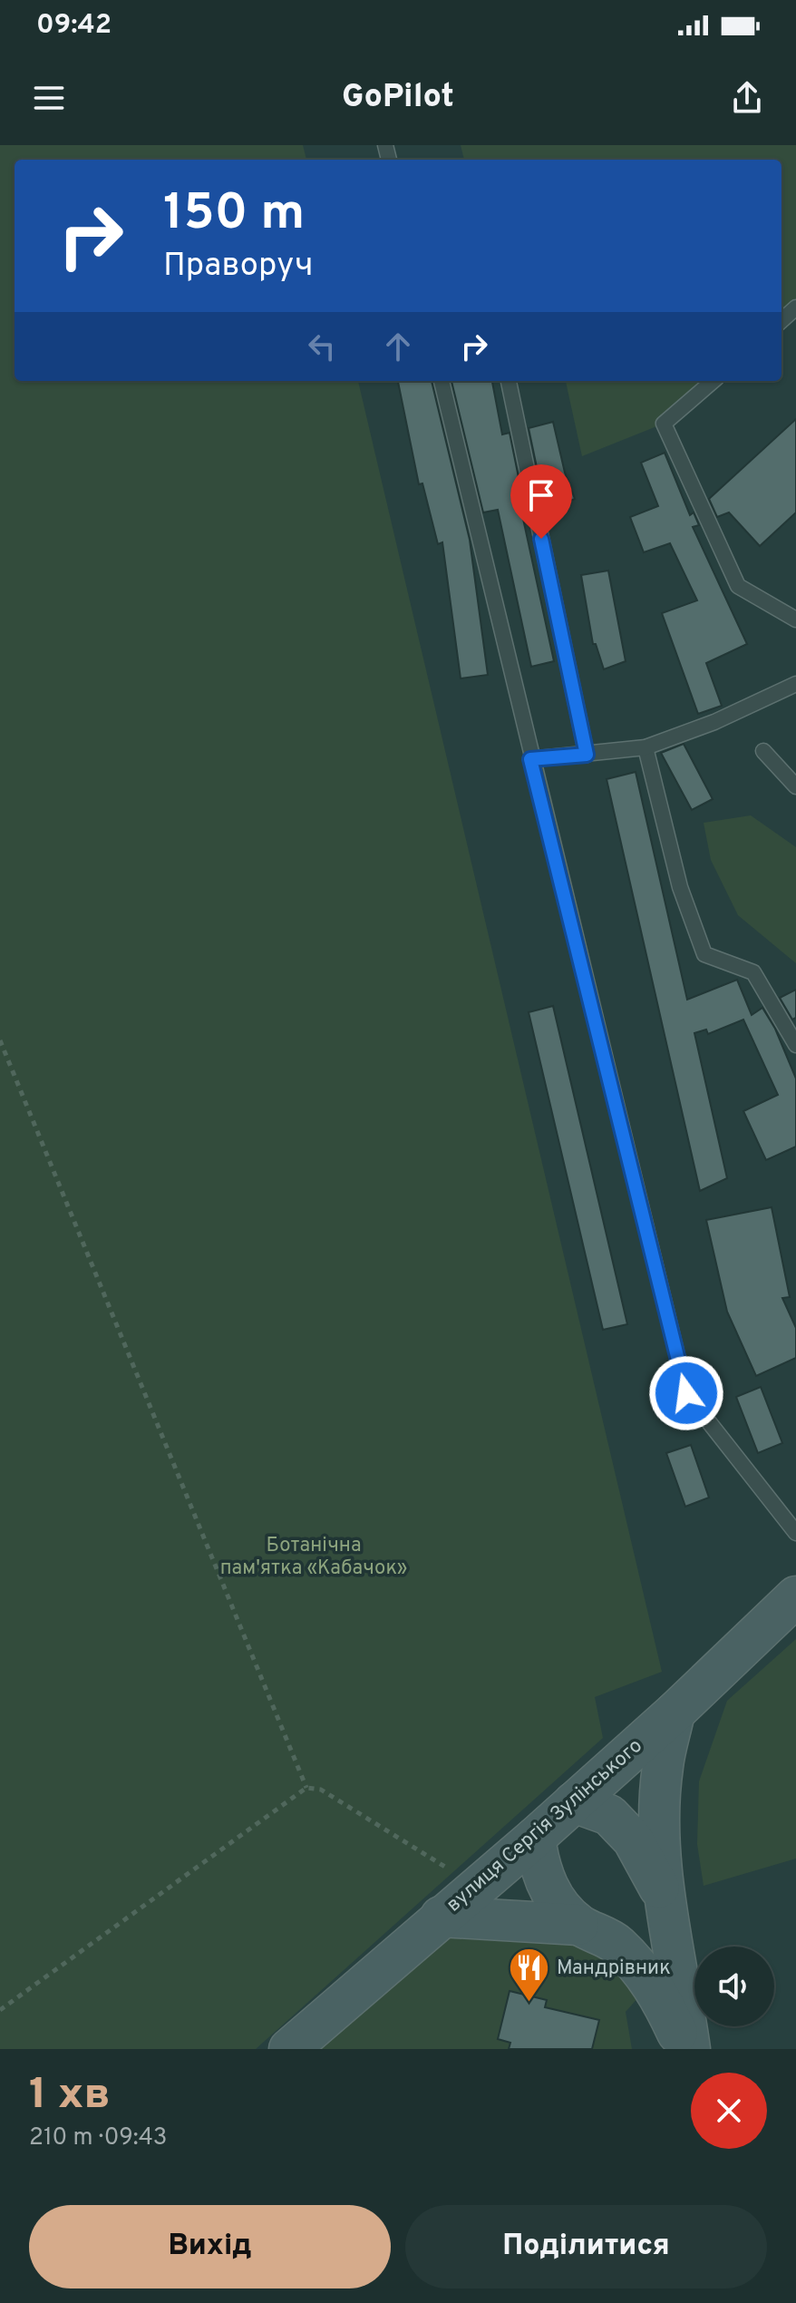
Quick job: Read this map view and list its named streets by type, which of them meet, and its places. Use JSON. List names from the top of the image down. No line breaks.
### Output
{"streets":{"street":["вулиця Сергія Зулінського"]},"parks":["Ботанічна пам'ятка «Кабачок»"],"places":{"restaurant":["Мандрівник"]},"page":{"status":"09:42","header":"GoPilot","turn":["150 m","Праворуч"],"heading":["1 хв","210 m · 09:43"],"buttons":["Вихід","Поділитися"]}}
